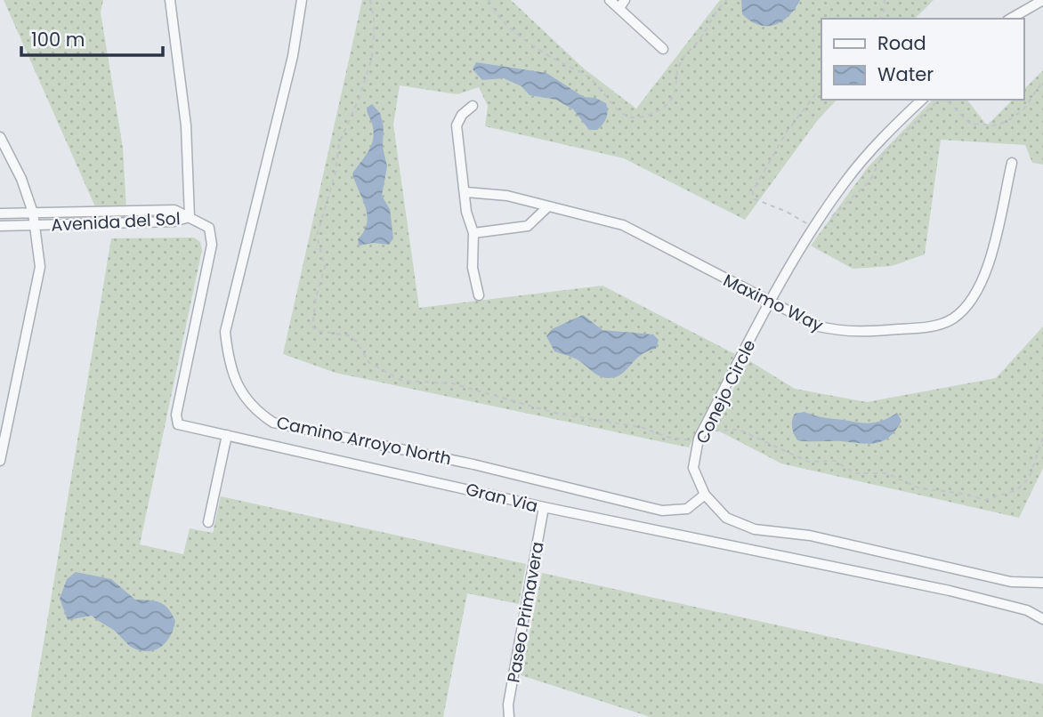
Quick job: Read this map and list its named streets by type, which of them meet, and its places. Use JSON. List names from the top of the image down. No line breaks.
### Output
{"streets":{"street":["Avenida del Sol","Maximo Way","Conejo Circle","Camino Arroyo North","Gran Via","Paseo Primavera"]},"crossings":[["Avenida del Sol","Gran Via"],["Maximo Way","Conejo Circle"],["Conejo Circle","Camino Arroyo North"],["Gran Via","Paseo Primavera"]],"legend":["Road","Water"],"scale_bar":"100 m"}
